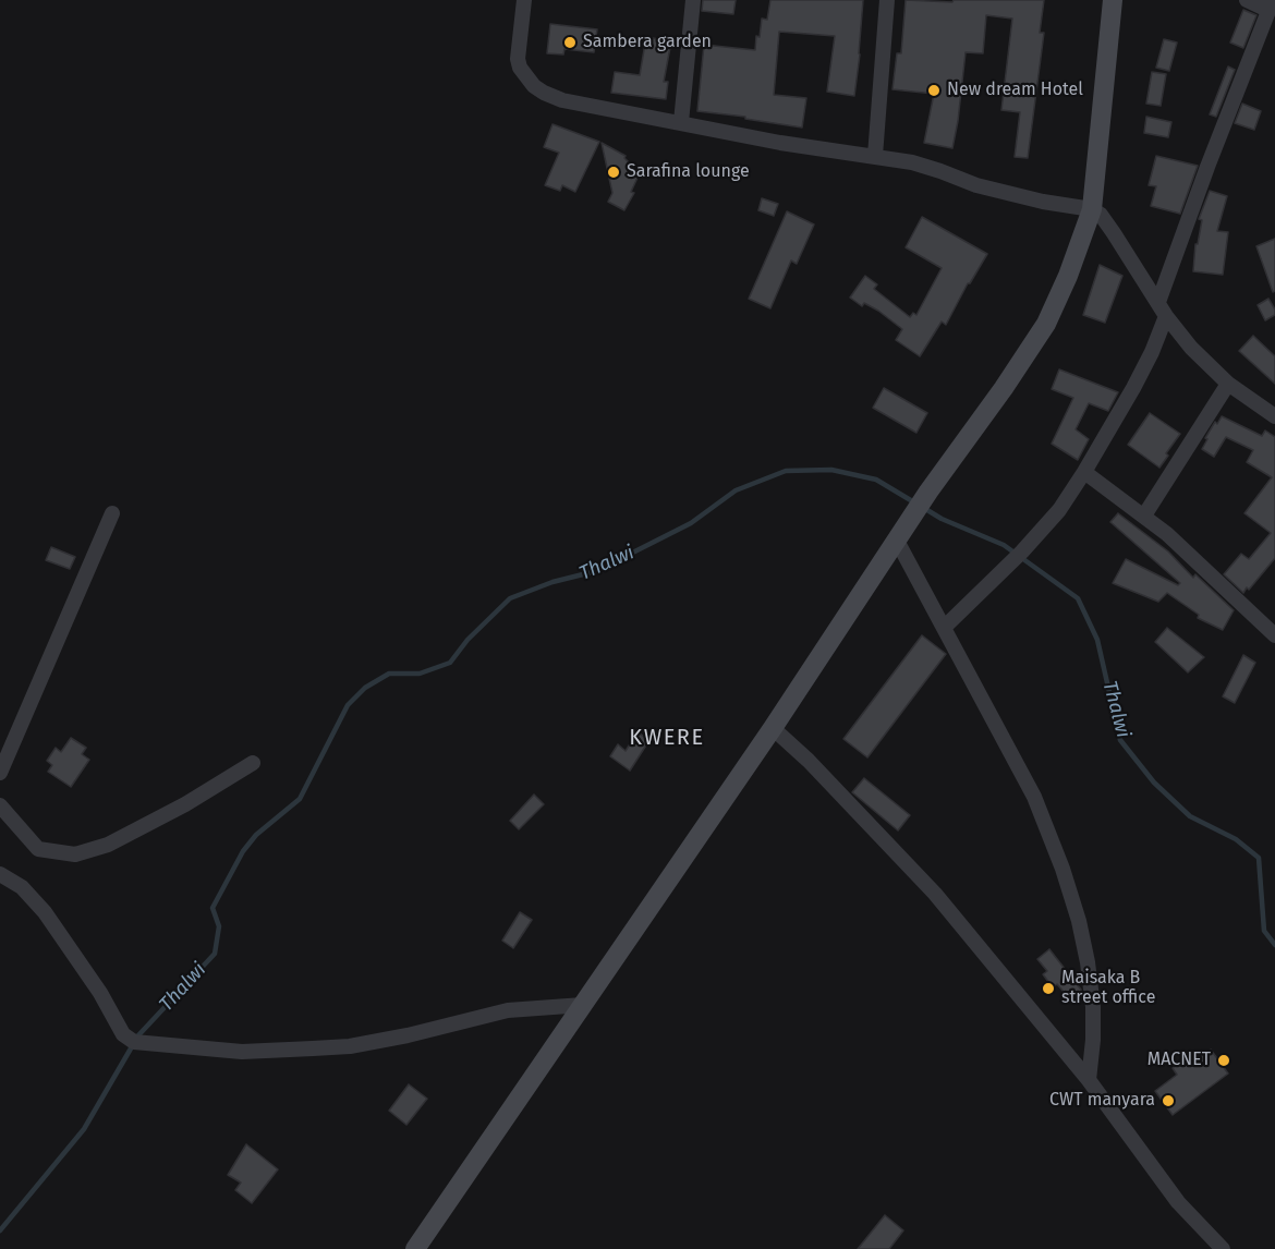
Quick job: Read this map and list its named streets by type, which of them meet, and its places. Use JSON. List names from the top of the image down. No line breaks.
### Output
{"districts":["KWERE"],"water":["Thalwi"],"places":["Sambera garden","New dream Hotel","Sarafina lounge","Maisaka B street office","MACNET","CWT manyara"]}
